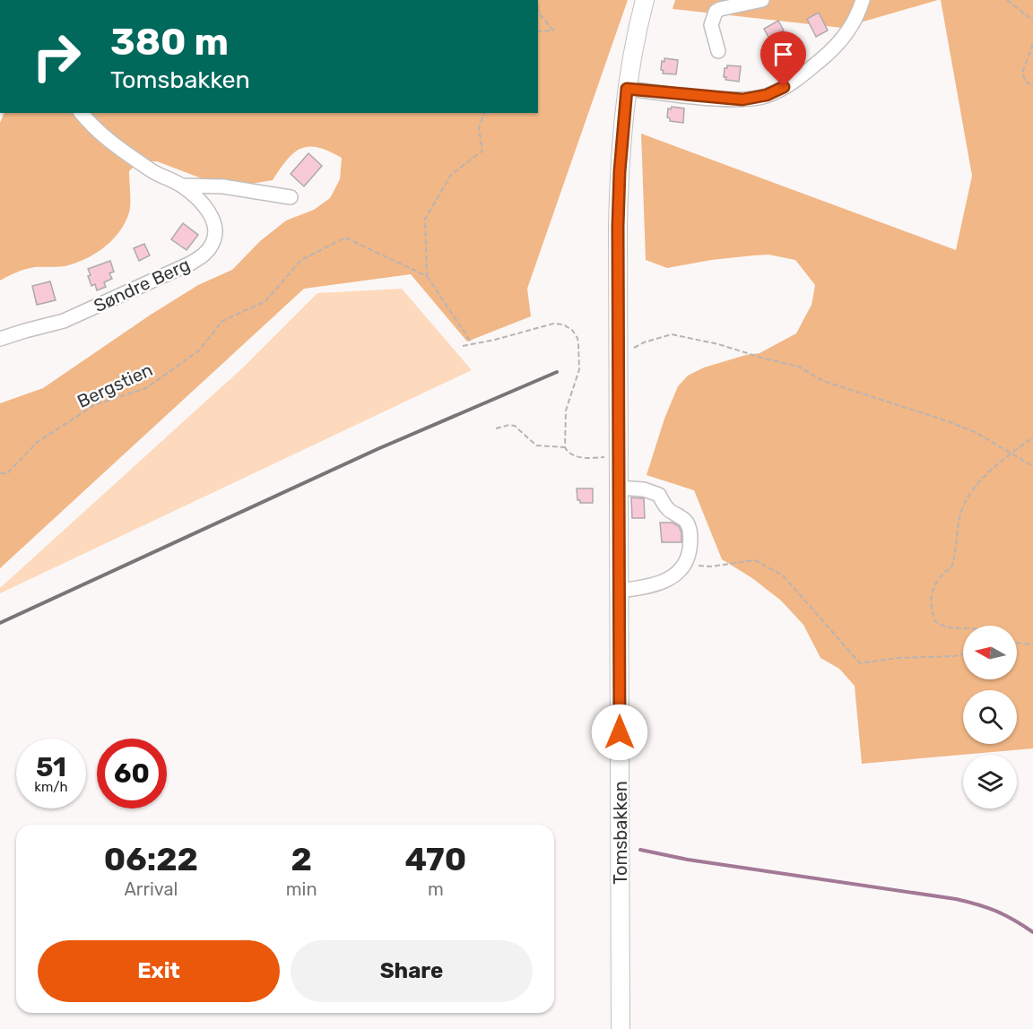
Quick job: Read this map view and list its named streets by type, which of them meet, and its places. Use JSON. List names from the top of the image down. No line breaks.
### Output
{"streets":{"main road":["Tomsbakken"],"street":["Søndre Berg"],"path":["Bergstien"]},"north":"left","page":{"turn":["380 m","Tomsbakken"],"speed":"51 km/h","limit":"60","eta":["06:22","Arrival","2","min","470","m"],"buttons":["Exit","Share"]}}
